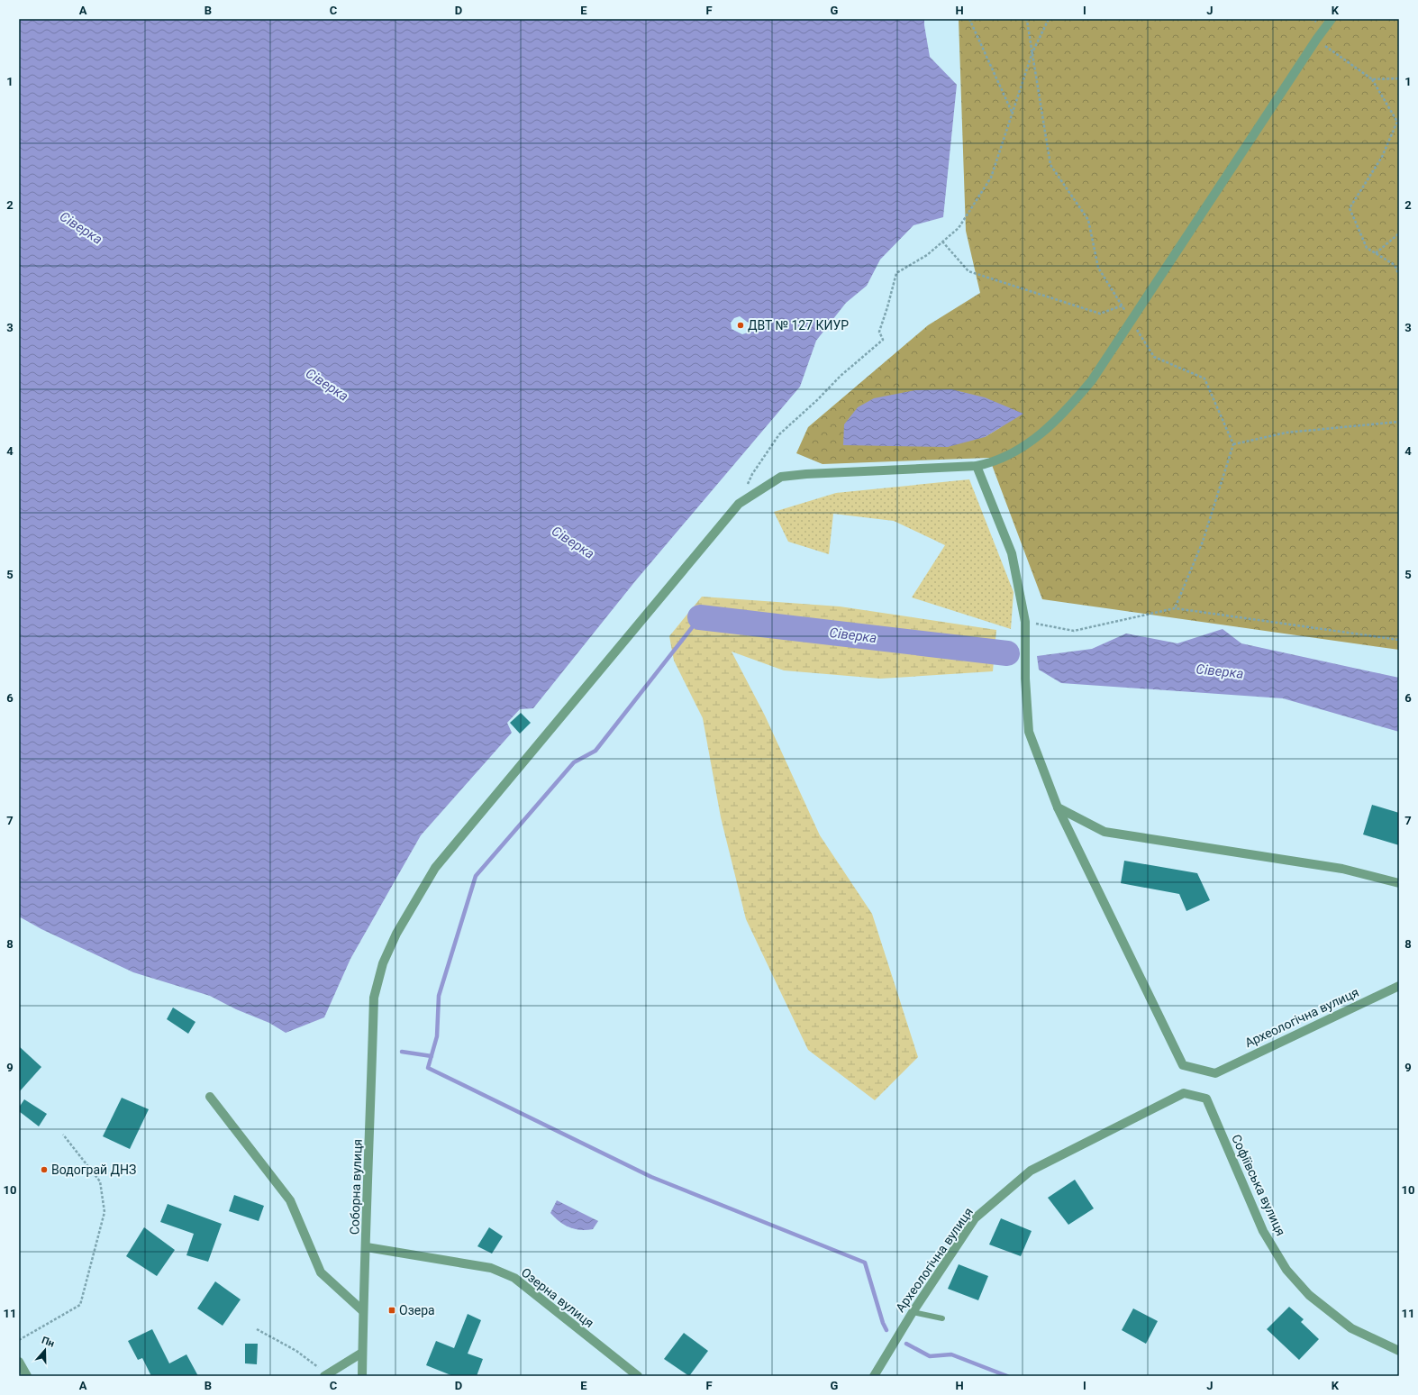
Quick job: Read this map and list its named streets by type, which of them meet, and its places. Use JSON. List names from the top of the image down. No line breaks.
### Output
{"streets":{"street":["Археологічна вулиця","Софіївська вулиця","Соборна вулиця","Озерна вулиця"]},"crossings":[["Археологічна вулиця","Софіївська вулиця"],["Соборна вулиця","Озерна вулиця"]],"water":["Сіверка"],"places":{"other":["ДВТ № 127 КИУР","Водограй ДНЗ"],"transit":["Озера"]},"north":"top","grid":{"columns":["A","B","C","D","E","F","G","H","I","J","K"],"rows":["1","2","3","4","5","6","7","8","9","10","11"]}}
